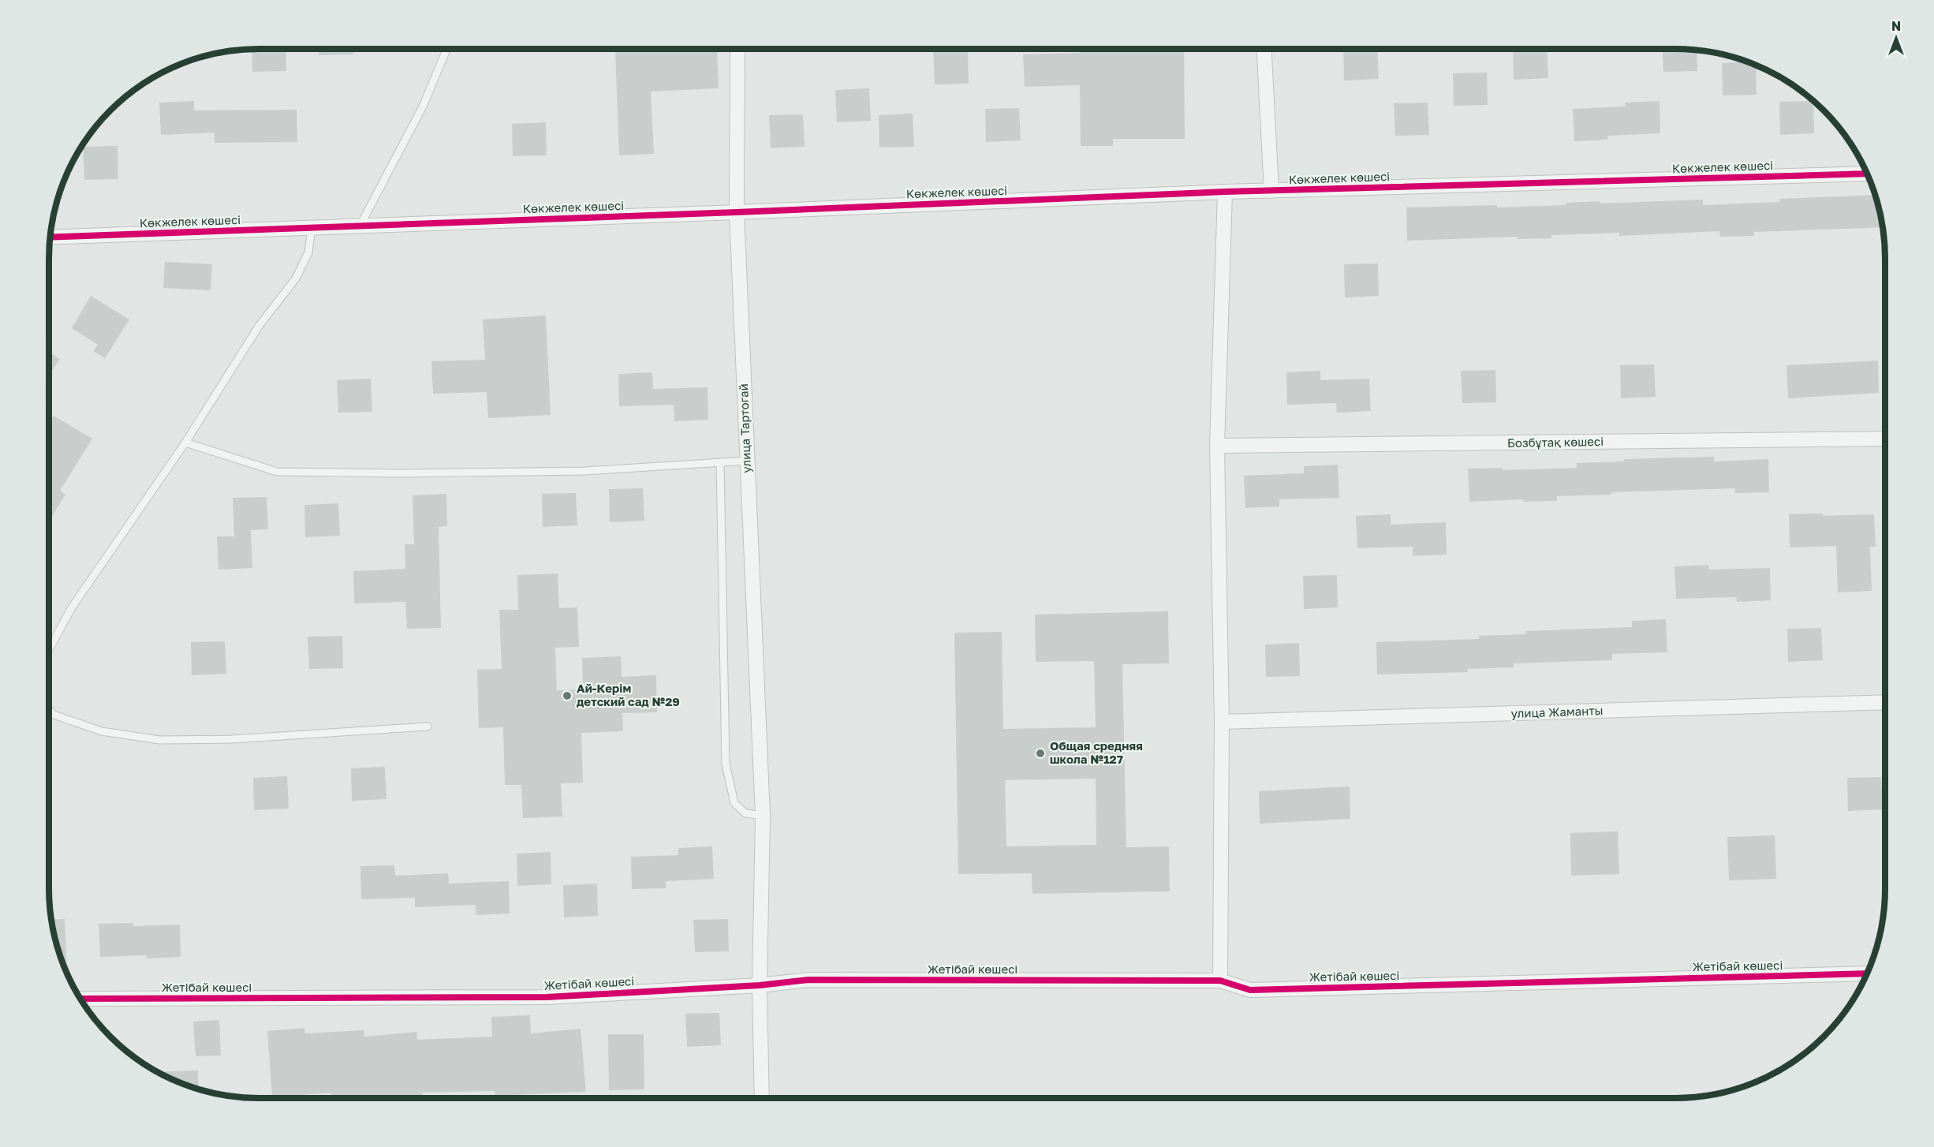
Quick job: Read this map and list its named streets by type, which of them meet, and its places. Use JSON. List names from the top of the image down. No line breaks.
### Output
{"streets":{"street":["Көкжелек көшесі","улица Тартогай","Бозбұтақ көшесі","улица Жаманты","Жетібай көшесі"]},"crossings":[["Көкжелек көшесі","улица Тартогай"],["улица Тартогай","Жетібай көшесі"]],"places":["Ай-Керім детский сад №29","Общая средняя школа №127"],"north":"top"}
